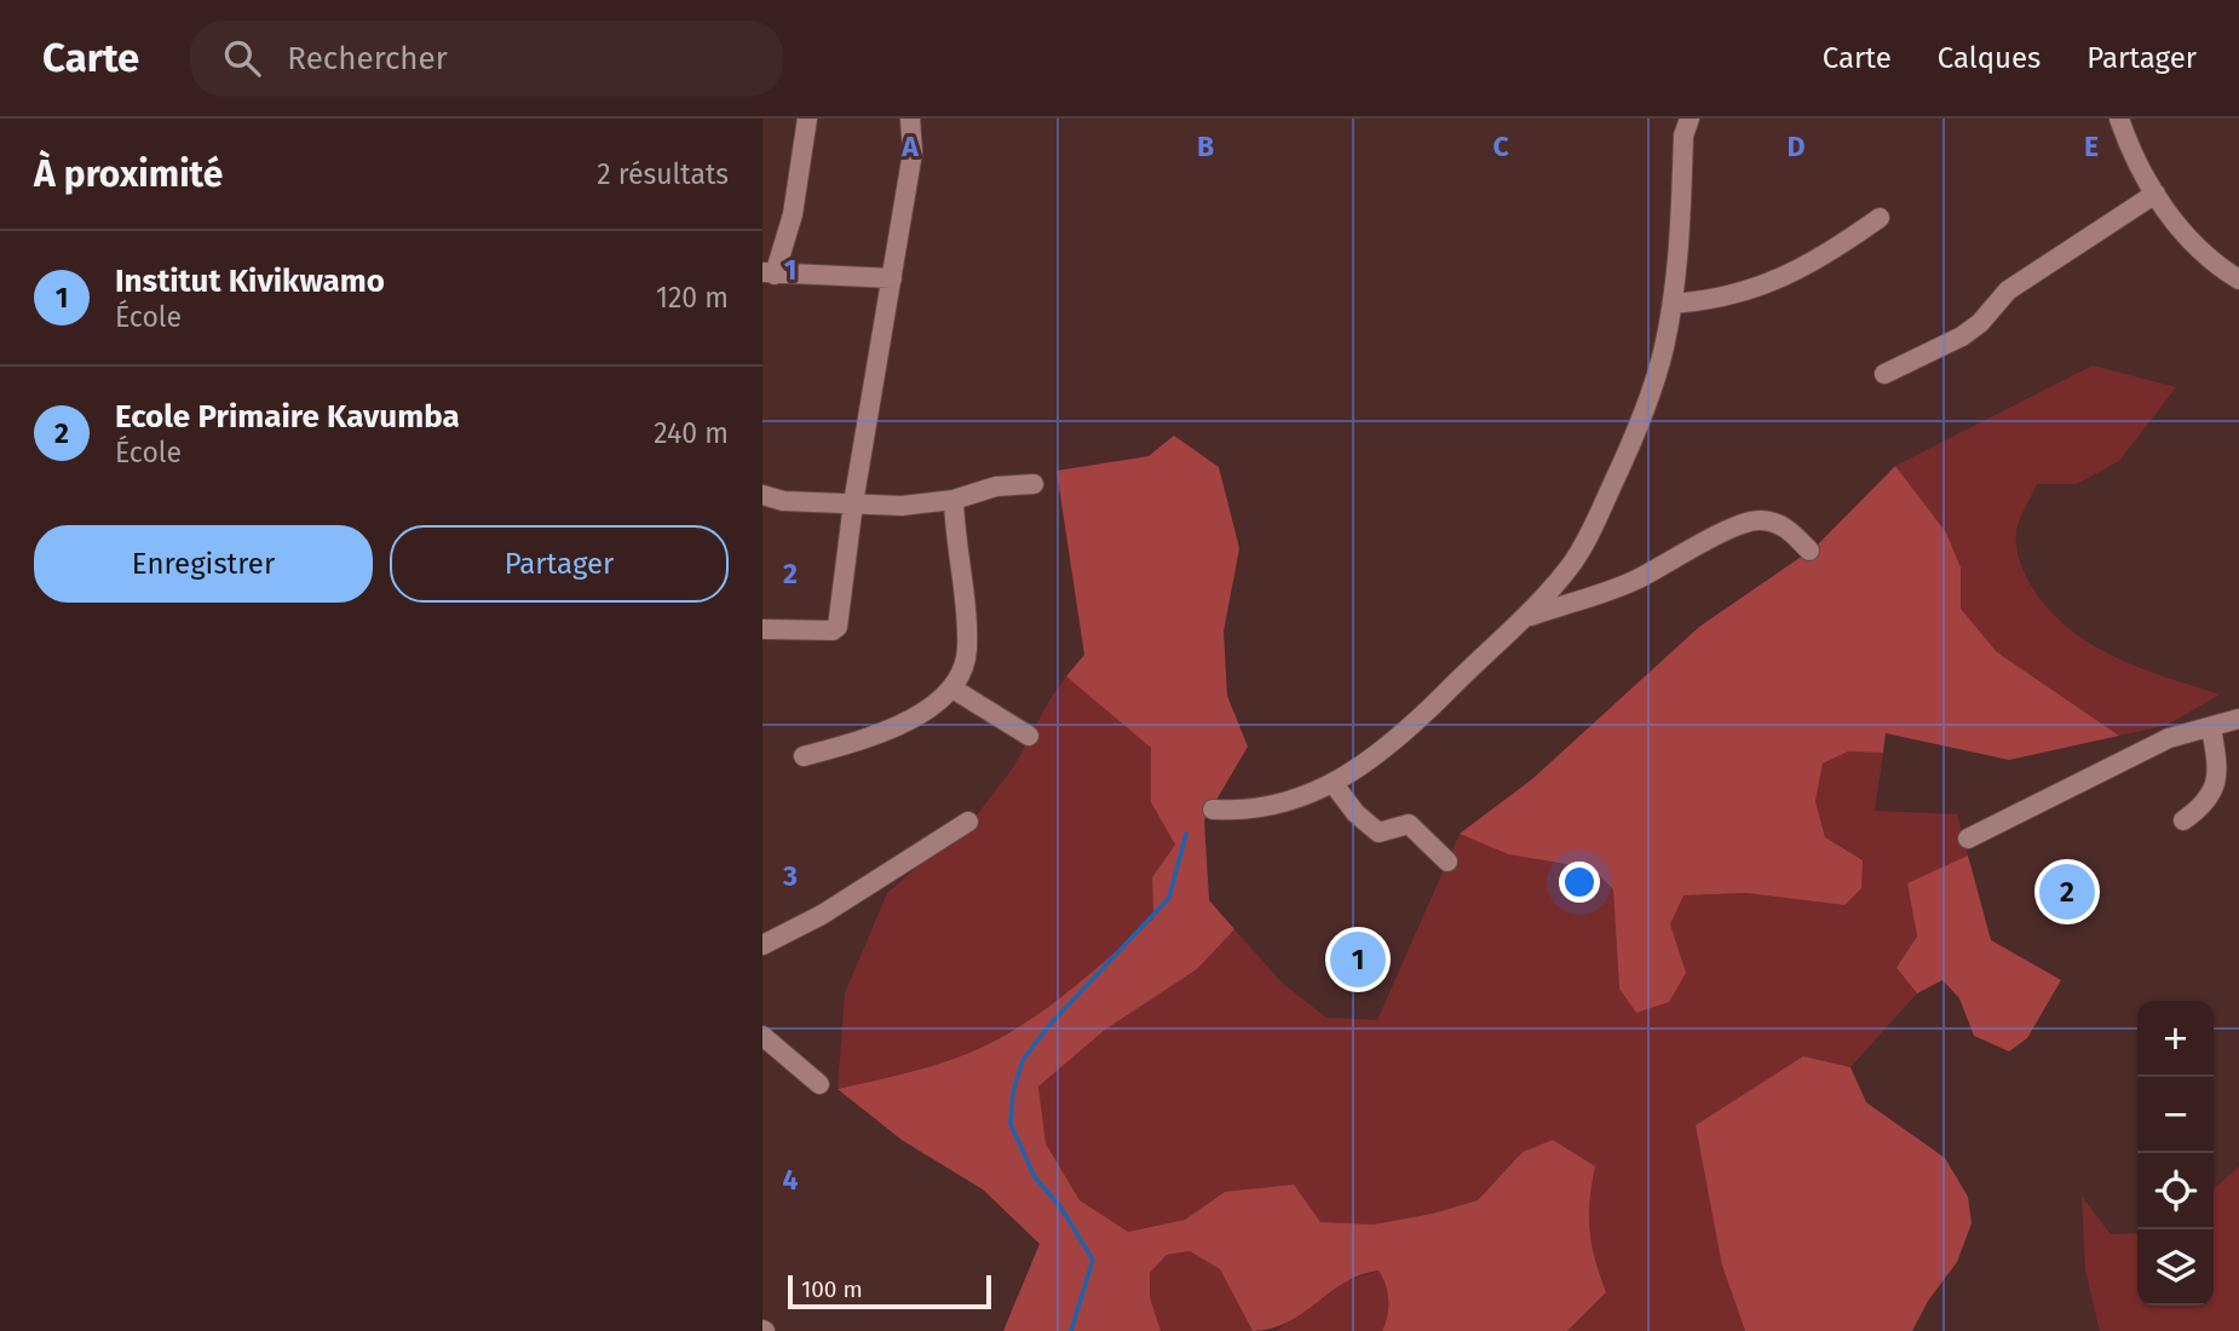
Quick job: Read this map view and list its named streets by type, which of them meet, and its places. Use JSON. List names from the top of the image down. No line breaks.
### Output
{"scale_bar":"100 m","page":{"header":"Carte","search":"Rechercher","nav":["Carte","Calques","Partager"],"heading":["À proximité","2 résultats"],"list":[{"mark":"1","name":"Institut Kivikwamo","note":"École","value":"120 m"},{"mark":"2","name":"Ecole Primaire Kavumba","note":"École","value":"240 m"}],"buttons":["Enregistrer","Partager"],"pins":["2","1"],"map_buttons":["+","−"],"scale":"100 m"},"grid":{"columns":["A","B","C","D","E"],"rows":["1","2","3","4"]}}
